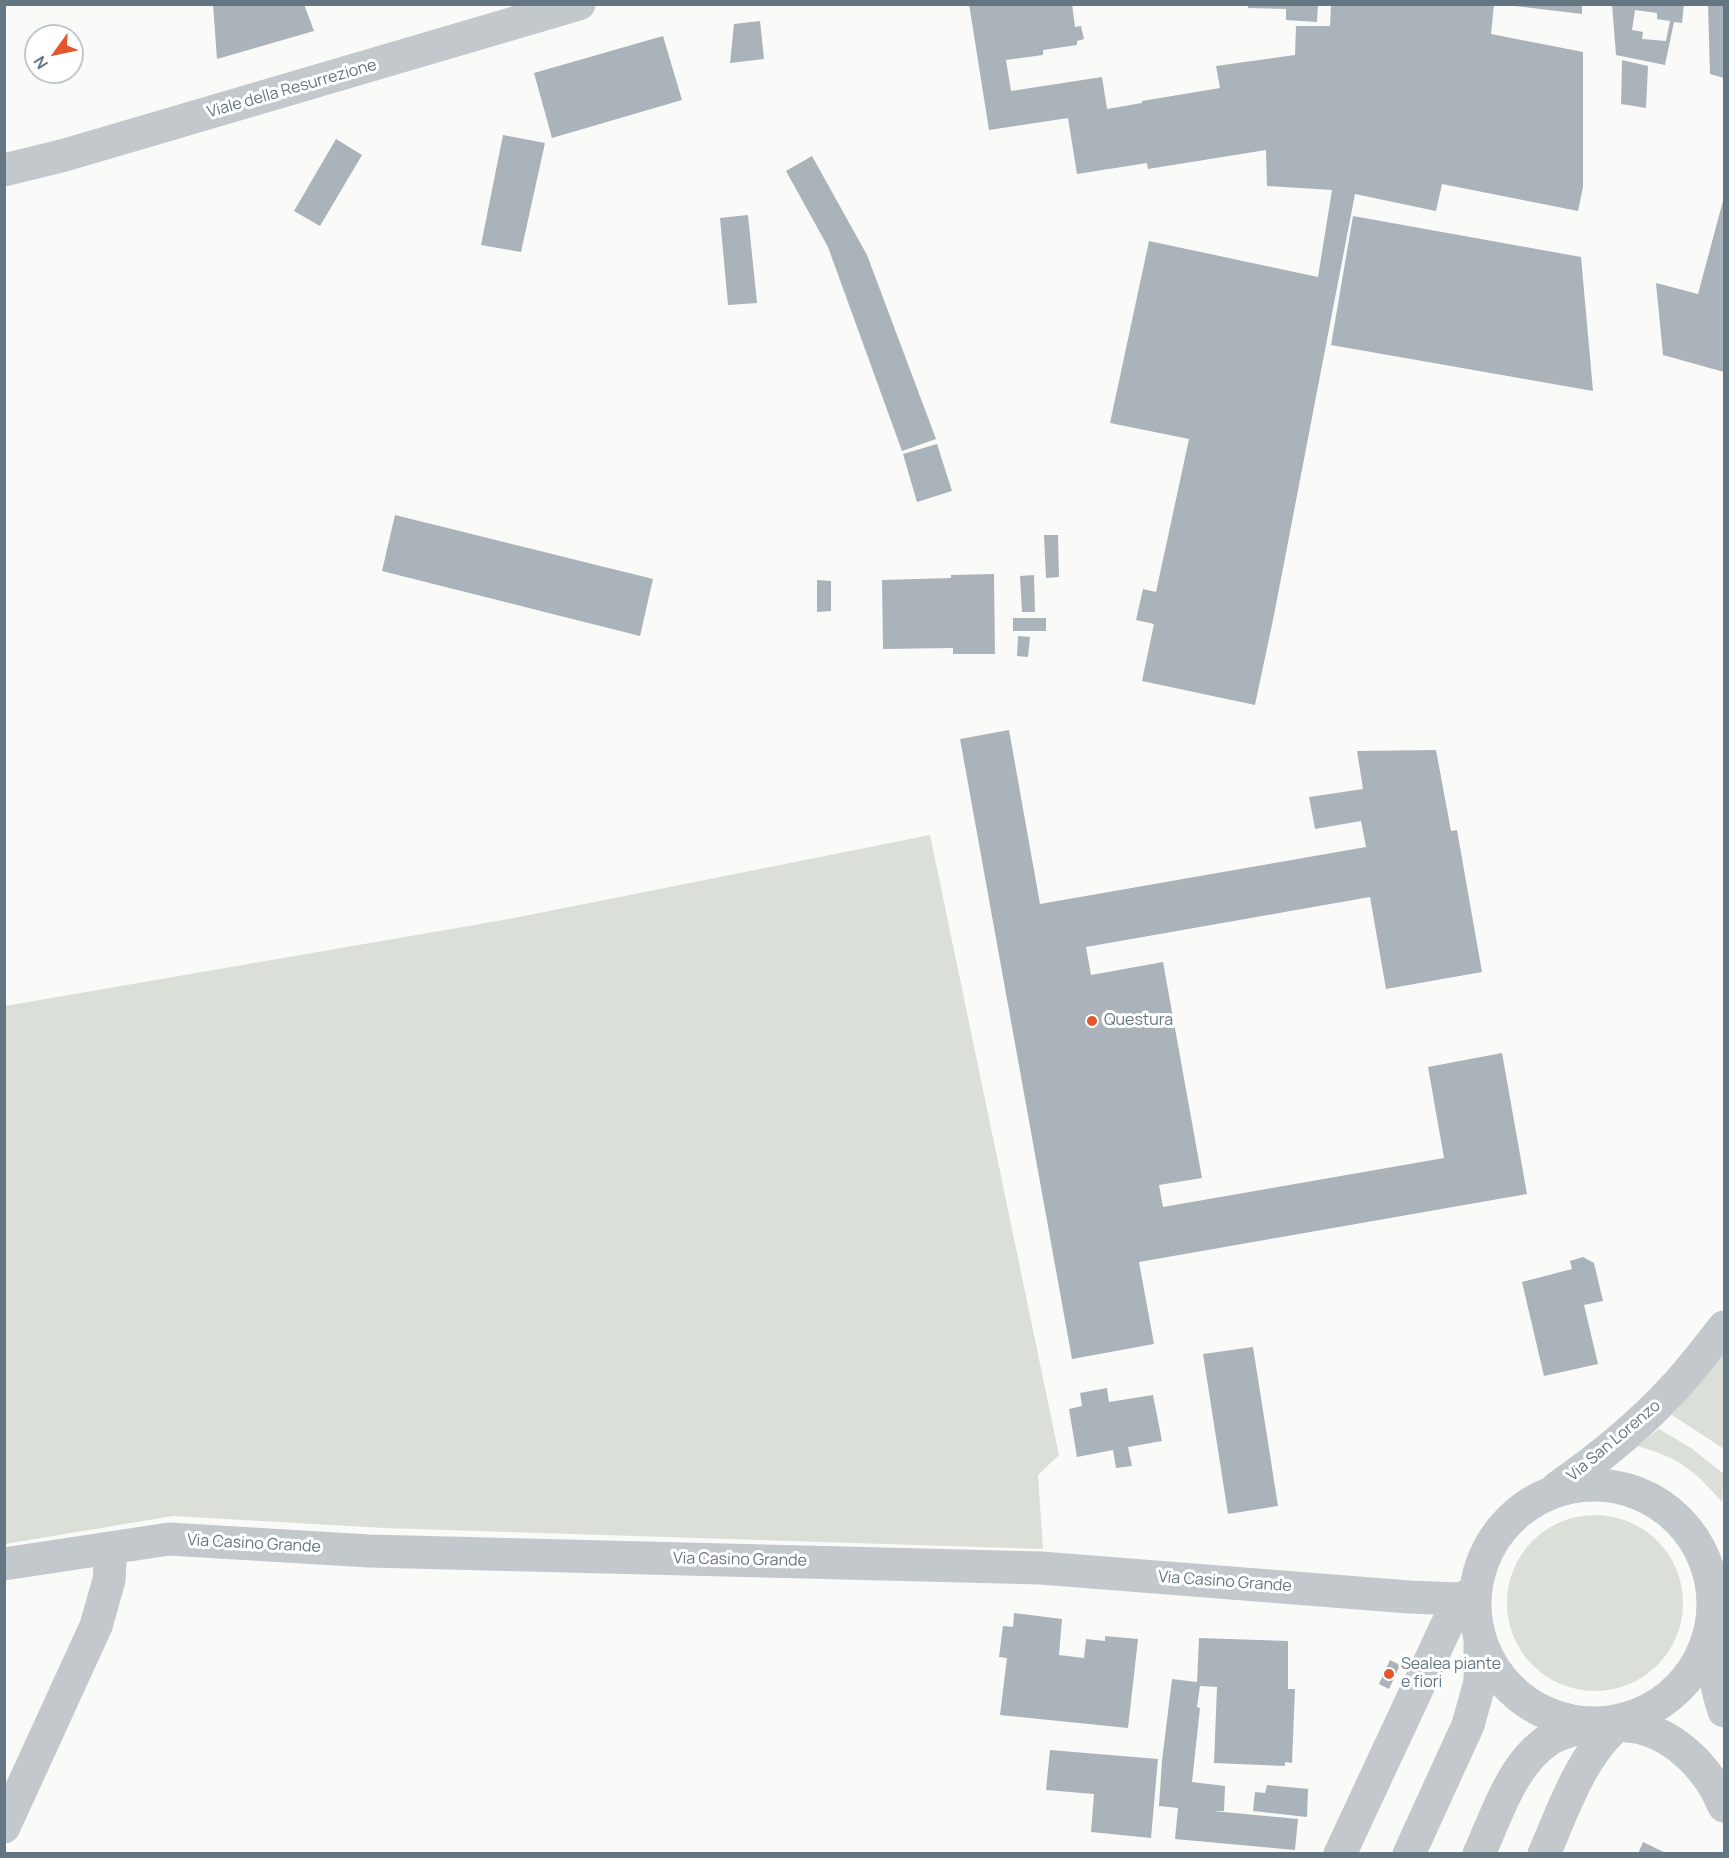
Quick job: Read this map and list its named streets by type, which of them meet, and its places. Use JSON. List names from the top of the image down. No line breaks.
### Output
{"streets":{"street":["Viale della Resurrezione","Via San Lorenzo","Via Casino Grande"]},"places":["Questura","Sealea piante e fiori"],"north":"bottom left"}
